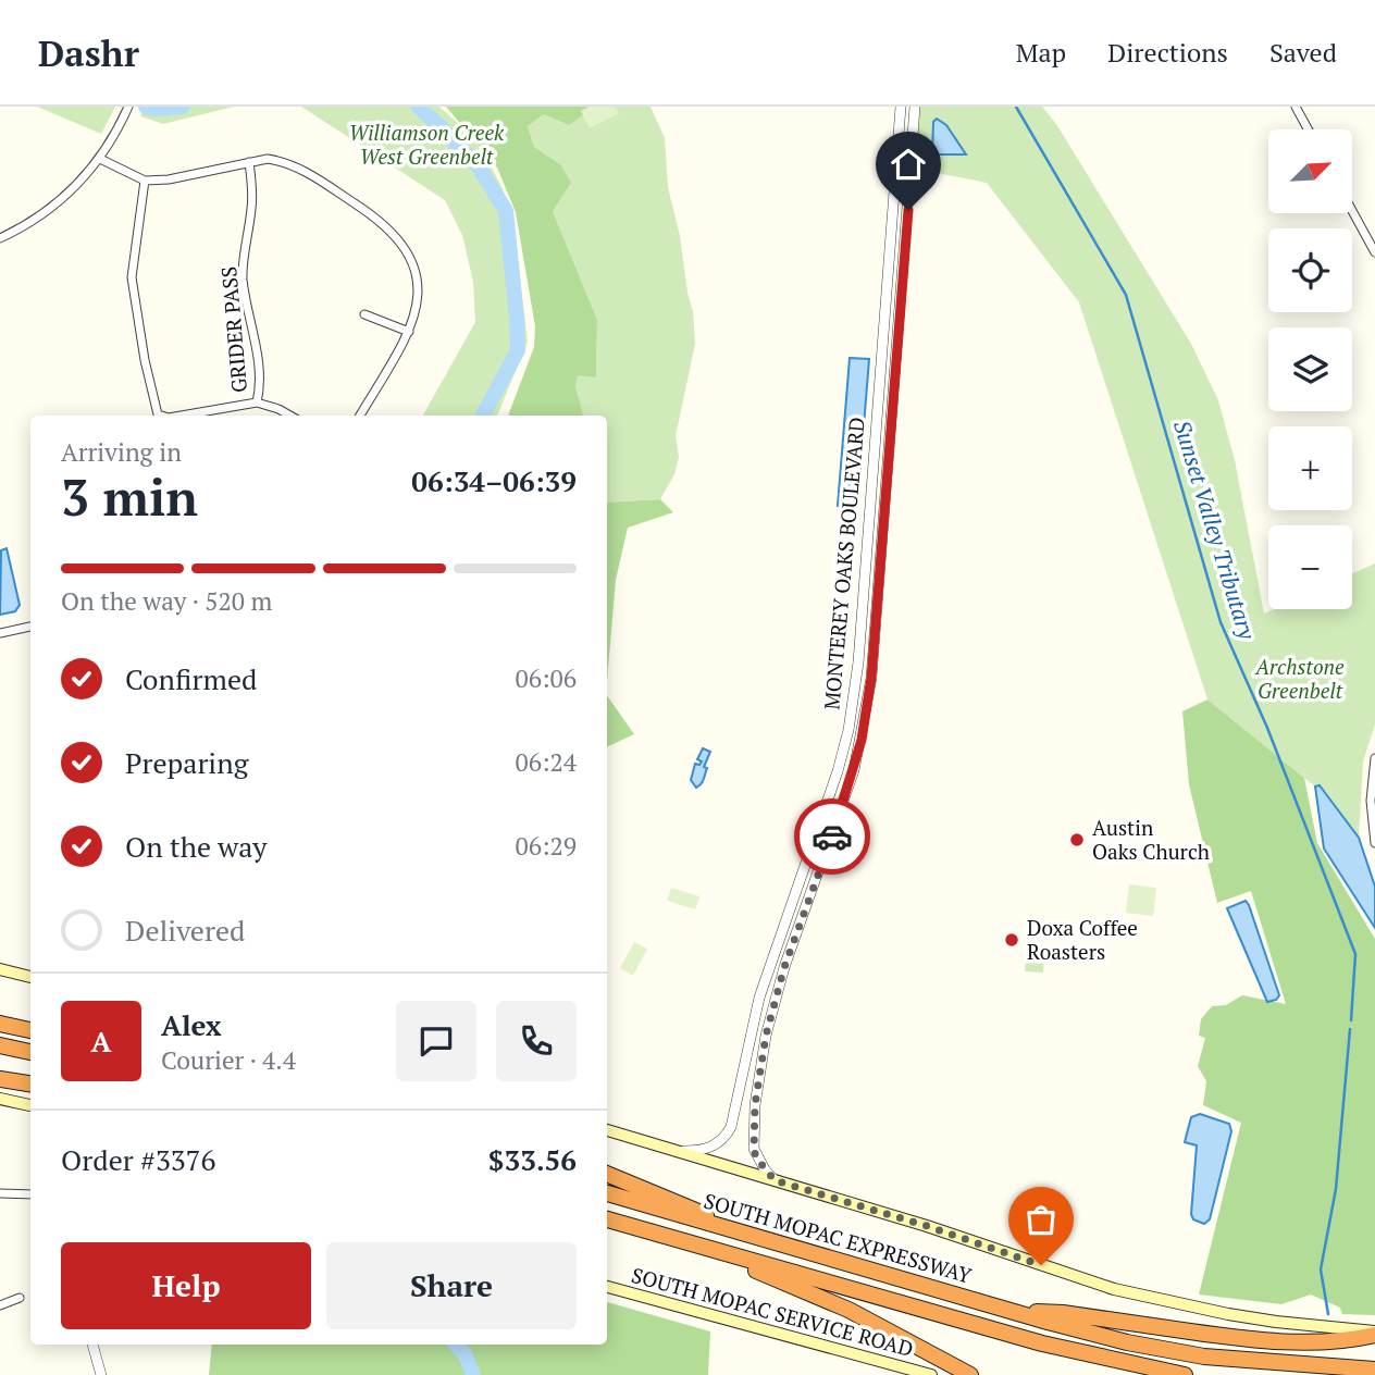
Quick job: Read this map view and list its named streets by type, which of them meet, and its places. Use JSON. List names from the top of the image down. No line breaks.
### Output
{"streets":{"highway":["SOUTH MOPAC EXPRESSWAY"],"main road":["SOUTH MOPAC SERVICE ROAD"],"street":["GRIDER PASS","MONTEREY OAKS BOULEVARD"]},"water":["Sunset Valley Tributary"],"parks":["Williamson Creek West Greenbelt","Archstone Greenbelt"],"places":["Austin Oaks Church","Doxa Coffee Roasters"],"north":"top right","page":{"header":"Dashr","nav":["Map","Directions","Saved"],"map_buttons":["+","−"],"heading":["3 min","Arriving in","06:34–06:39"],"panel":["Alex","Courier · 4.4","Order #3376","$33.56"],"bar":"On the way · 520 m","list":[["Confirmed","06:06"],["Preparing","06:24"],["On the way","06:29"],"Delivered"],"round":"A","buttons":["Help","Share"]}}
